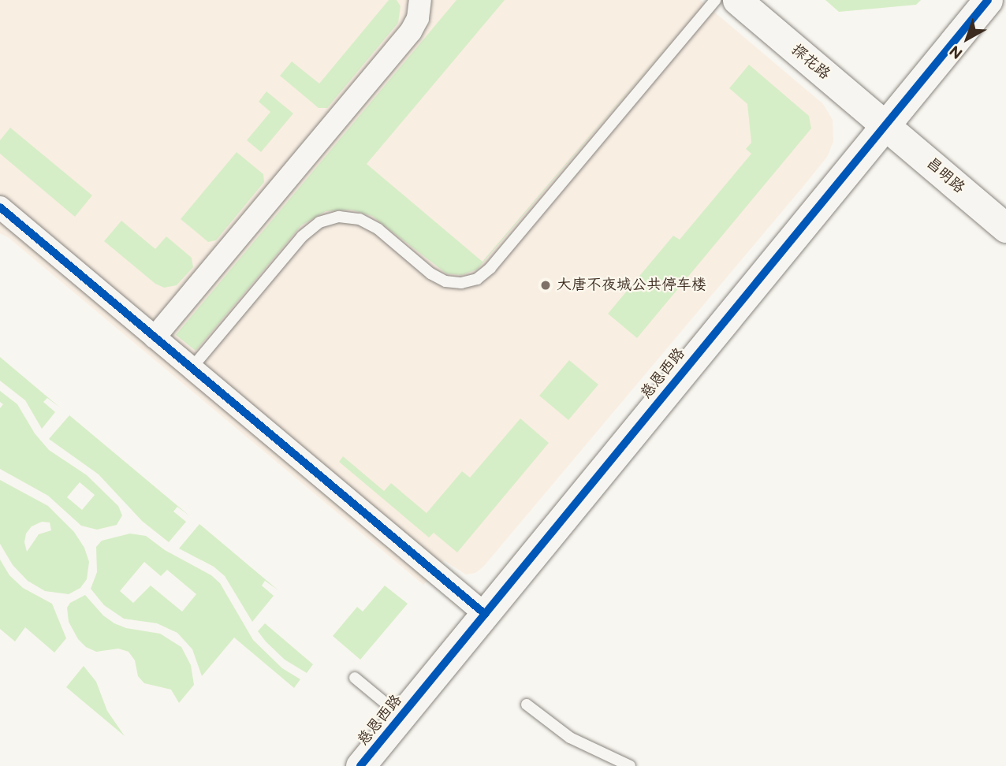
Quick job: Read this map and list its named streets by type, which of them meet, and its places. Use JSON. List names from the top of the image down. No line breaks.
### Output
{"streets":{"street":["探花路","昌明路","慈恩西路"]},"crossings":[["探花路","昌明路"],["探花路","慈恩西路"],["昌明路","慈恩西路"]],"places":["大唐不夜城公共停车楼"],"north":"bottom left"}
